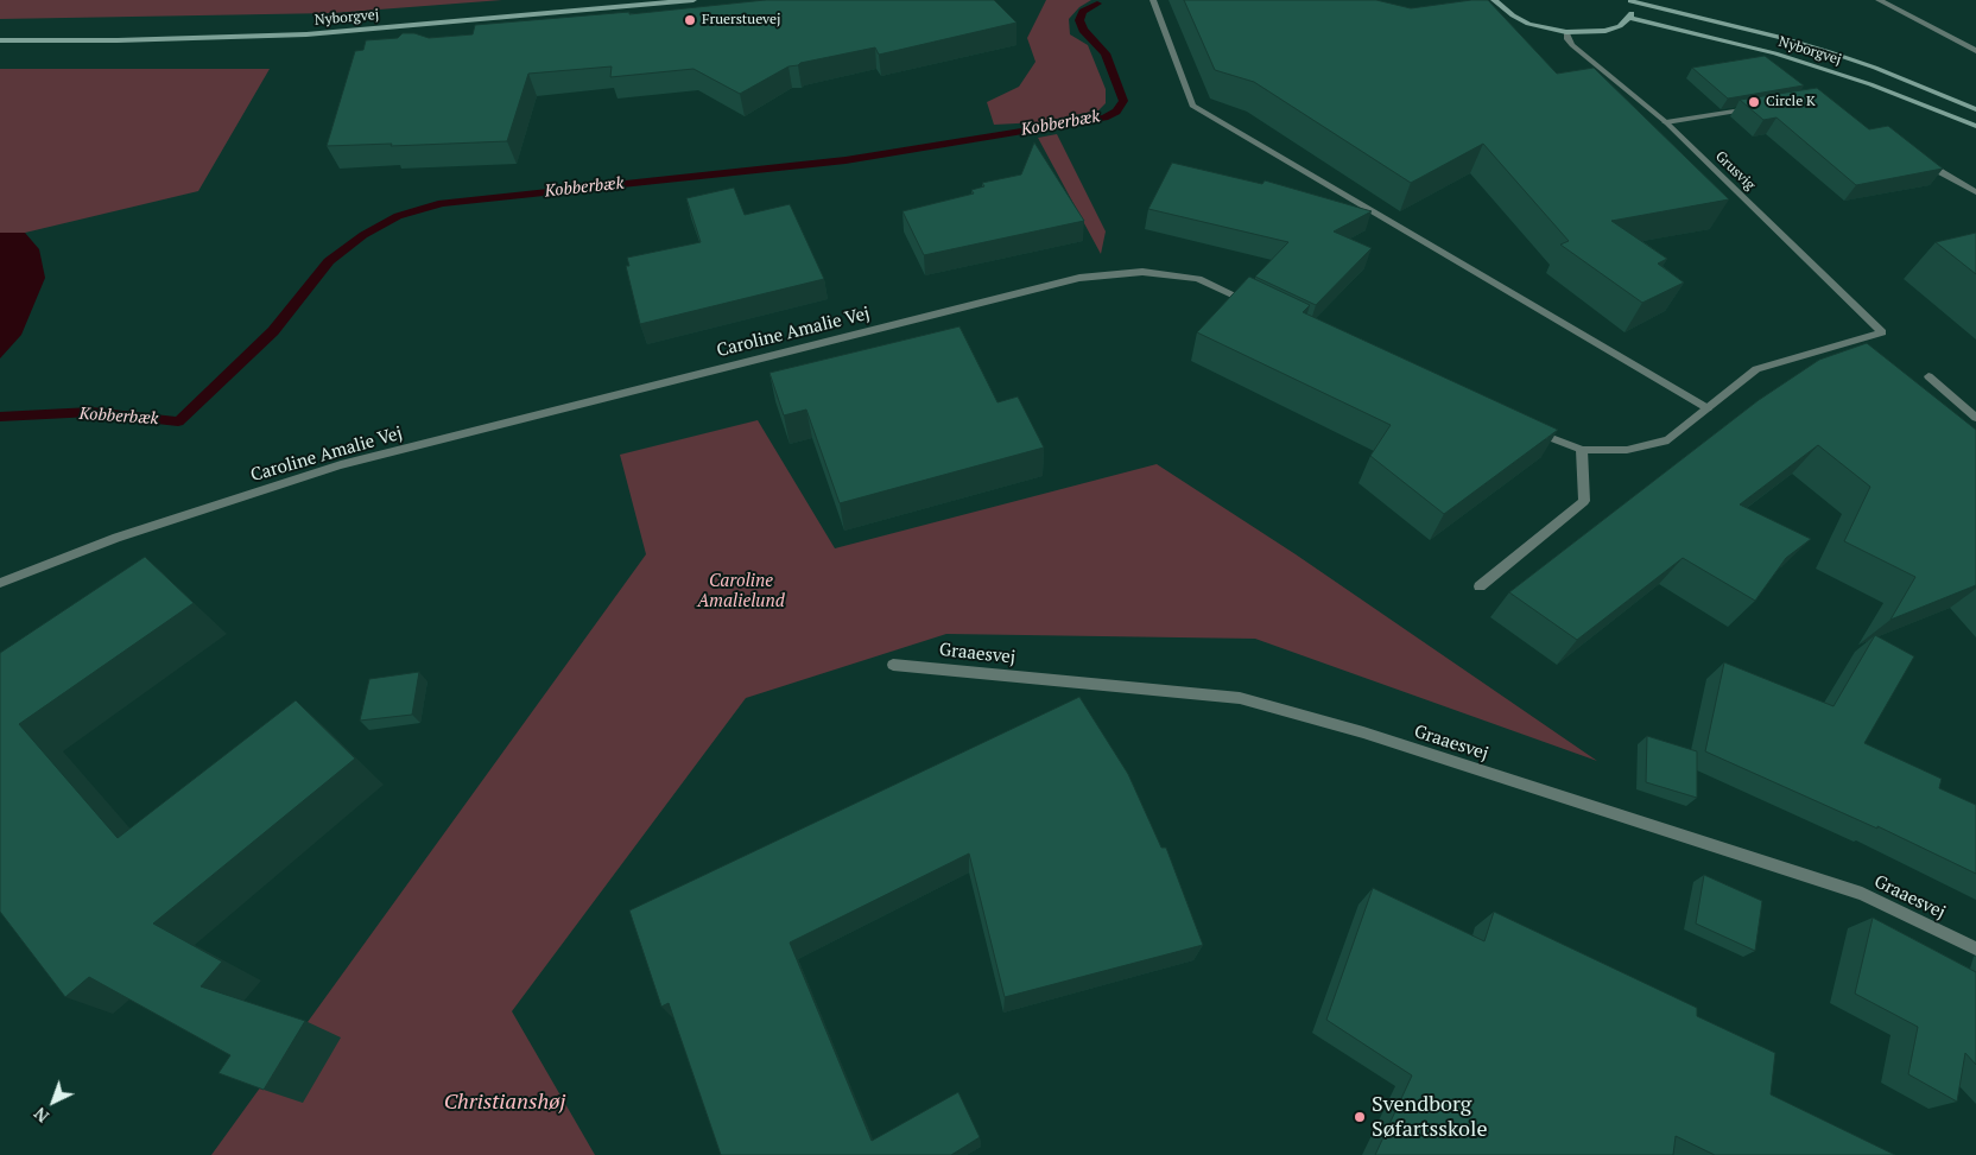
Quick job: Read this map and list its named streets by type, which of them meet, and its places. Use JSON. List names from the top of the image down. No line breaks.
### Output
{"streets":{"street":["Nyborgvej","Grusvig","Caroline Amalie Vej","Graaesvej"]},"water":["Kobberbæk"],"parks":["Caroline Amalielund","Christianshøj"],"places":["Fruerstuevej","Circle K","Svendborg Søfartsskole"],"north":"bottom left"}
